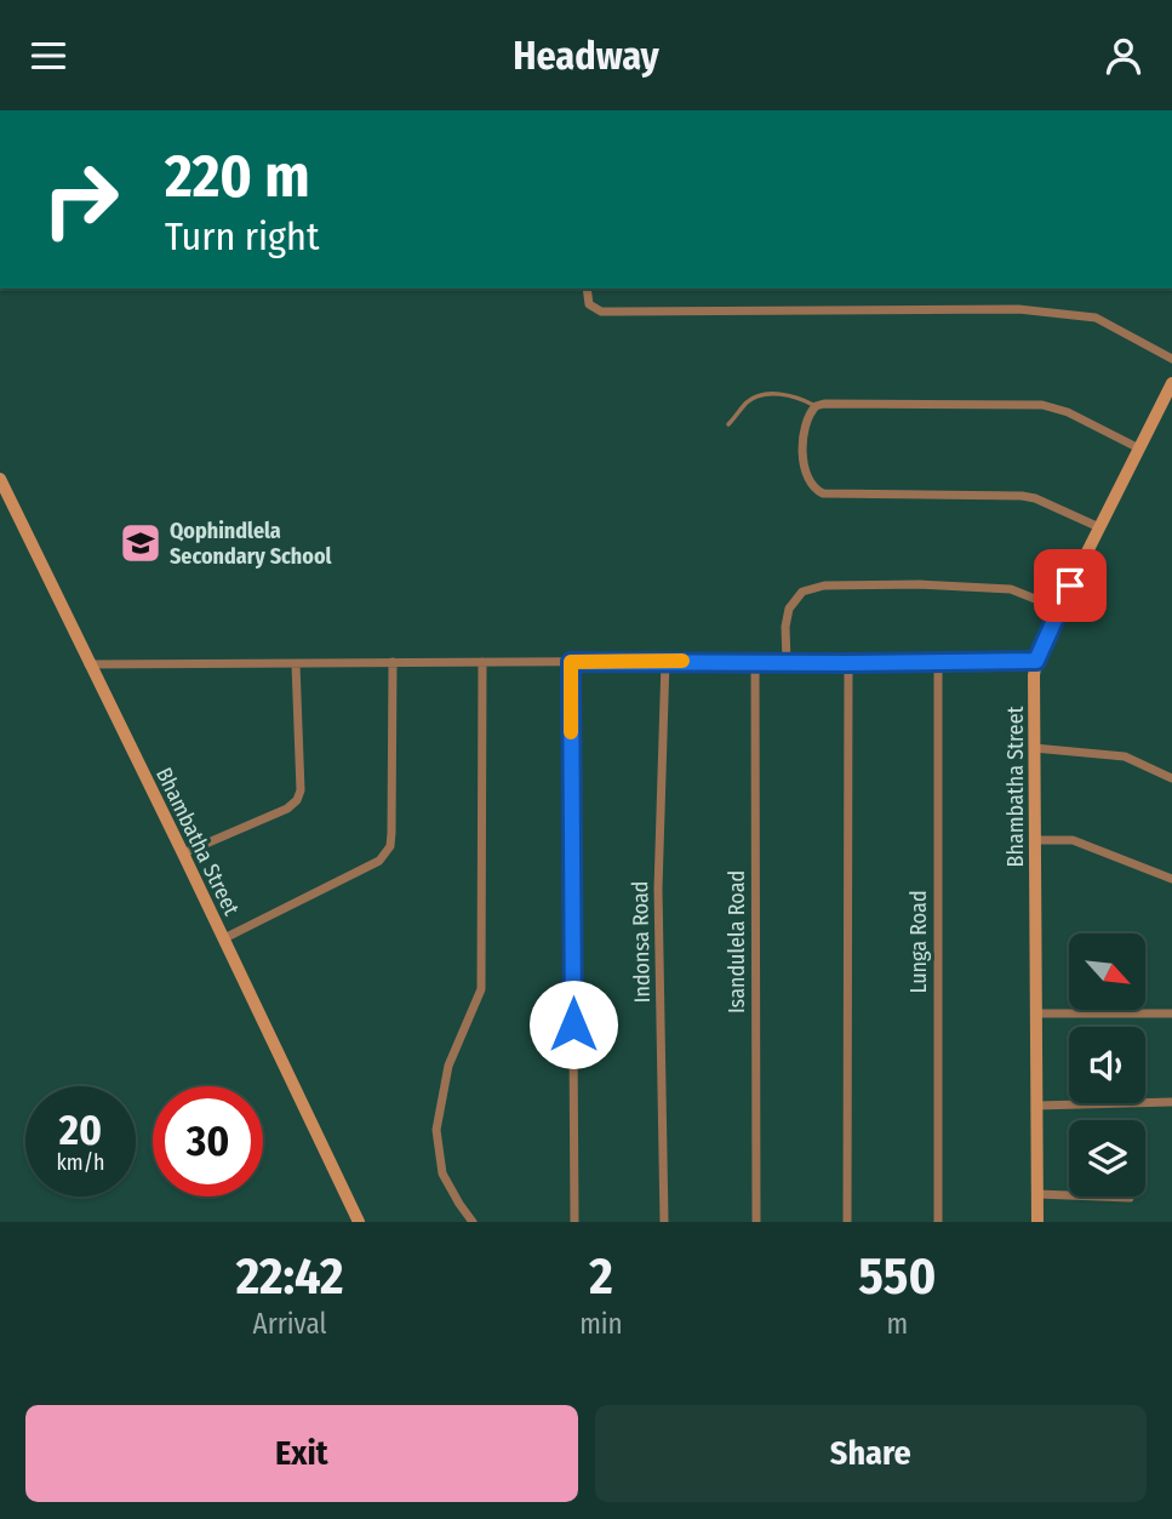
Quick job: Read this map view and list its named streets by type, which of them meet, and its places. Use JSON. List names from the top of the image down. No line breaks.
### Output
{"streets":{"street":["Bhambatha Street","Indonsa Road","Isandulela Road","Lunga Road"]},"places":{"school or university":["Qophindlela Secondary School"]},"north":"bottom right","page":{"header":"Headway","turn":["220 m","Turn right"],"speed":"20 km/h","limit":"30","eta":["22:42","Arrival","2","min","550","m"],"buttons":["Exit","Share"]}}
